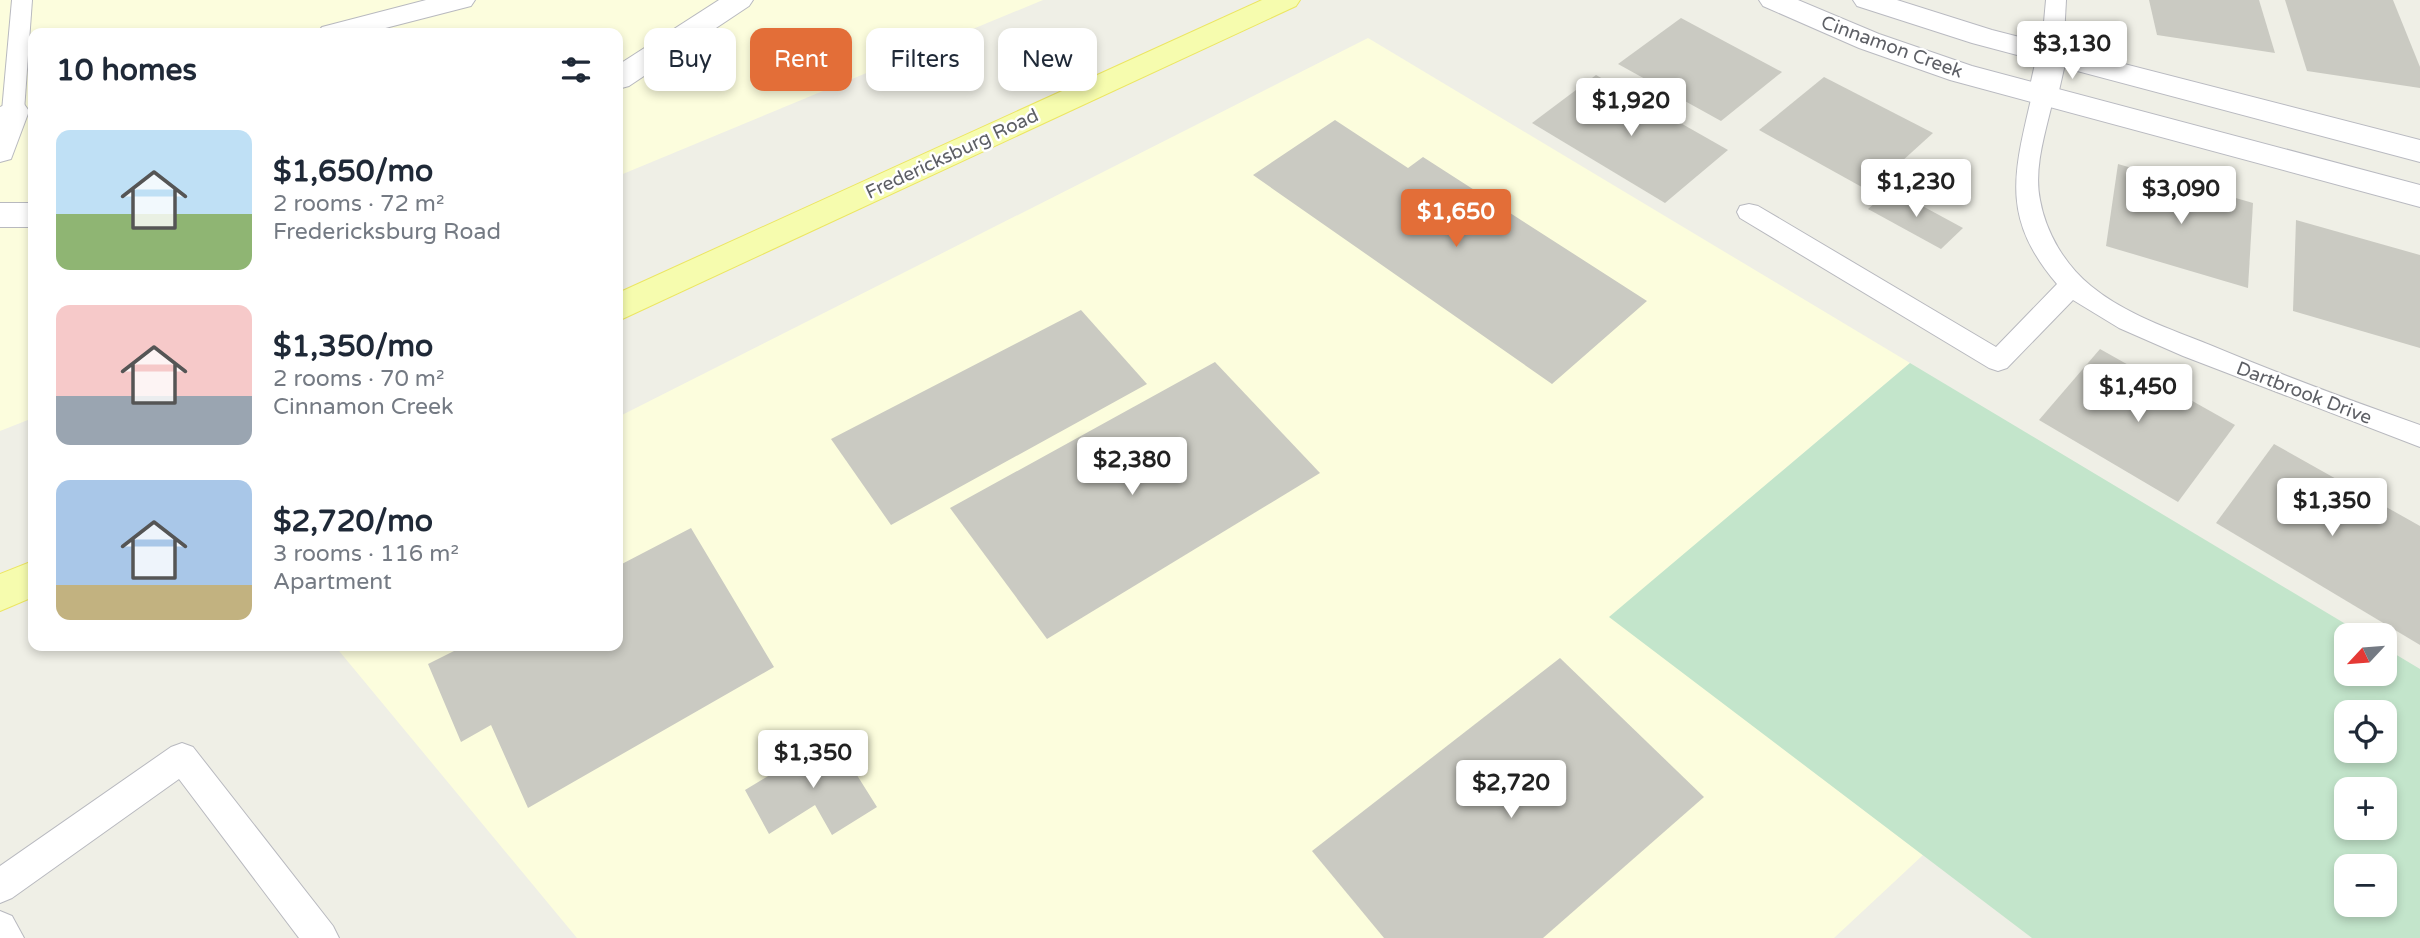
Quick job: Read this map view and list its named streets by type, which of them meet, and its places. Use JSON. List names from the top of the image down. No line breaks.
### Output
{"streets":{"main road":["Fredericksburg Road"],"street":["Cinnamon Creek"],"lane":["Dartbrook Drive"]},"crossings":[["Cinnamon Creek","Dartbrook Drive"]],"north":"bottom left","page":{"price":["$3,130","$1,920","$1,230","$3,090","$1,650","$1,450","$2,380","$1,350","$1,350","$2,720"],"chip":["Buy","Rent","Filters","New"],"heading":"10 homes","list":[{"name":"$1,650/mo","note":"2 rooms · 72 m² · Fredericksburg Road"},{"name":"$1,350/mo","note":"2 rooms · 70 m² · Cinnamon Creek"},{"name":"$2,720/mo","note":"3 rooms · 116 m² · Apartment"}],"map_buttons":["+","−"]}}
